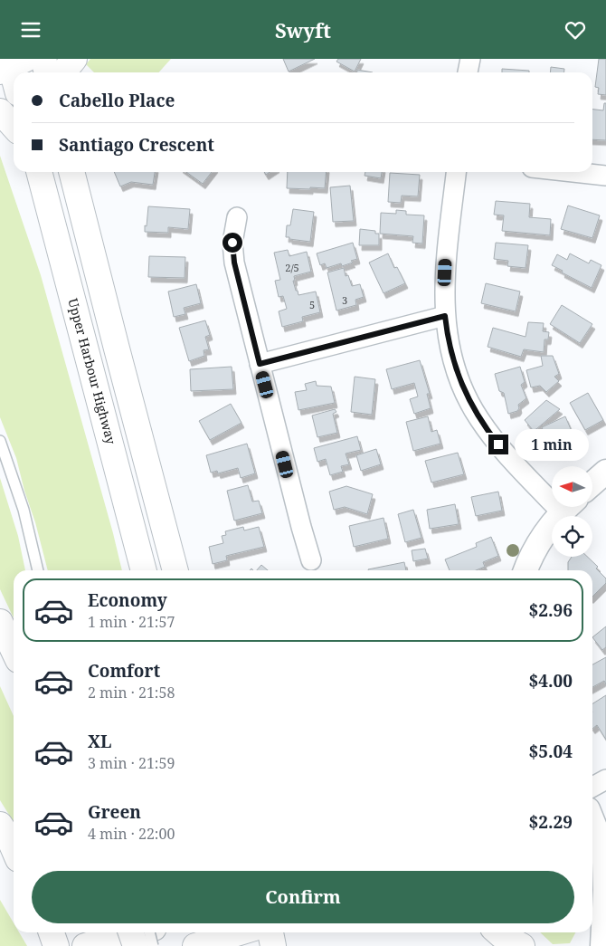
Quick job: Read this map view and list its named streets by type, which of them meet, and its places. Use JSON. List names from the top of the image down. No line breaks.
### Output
{"streets":{"main road":["Upper Harbour Highway"]},"house_numbers":["2/5","3","5"],"north":"left","page":{"header":"Swyft","banner":["Cabello Place","Santiago Crescent"],"bubble":"1 min","list":[{"name":"Economy","note":"1 min · 21:57","value":"$2.96"},{"name":"Comfort","note":"2 min · 21:58","value":"$4.00"},{"name":"XL","note":"3 min · 21:59","value":"$5.04"},{"name":"Green","note":"4 min · 22:00","value":"$2.29"}],"buttons":"Confirm"}}
